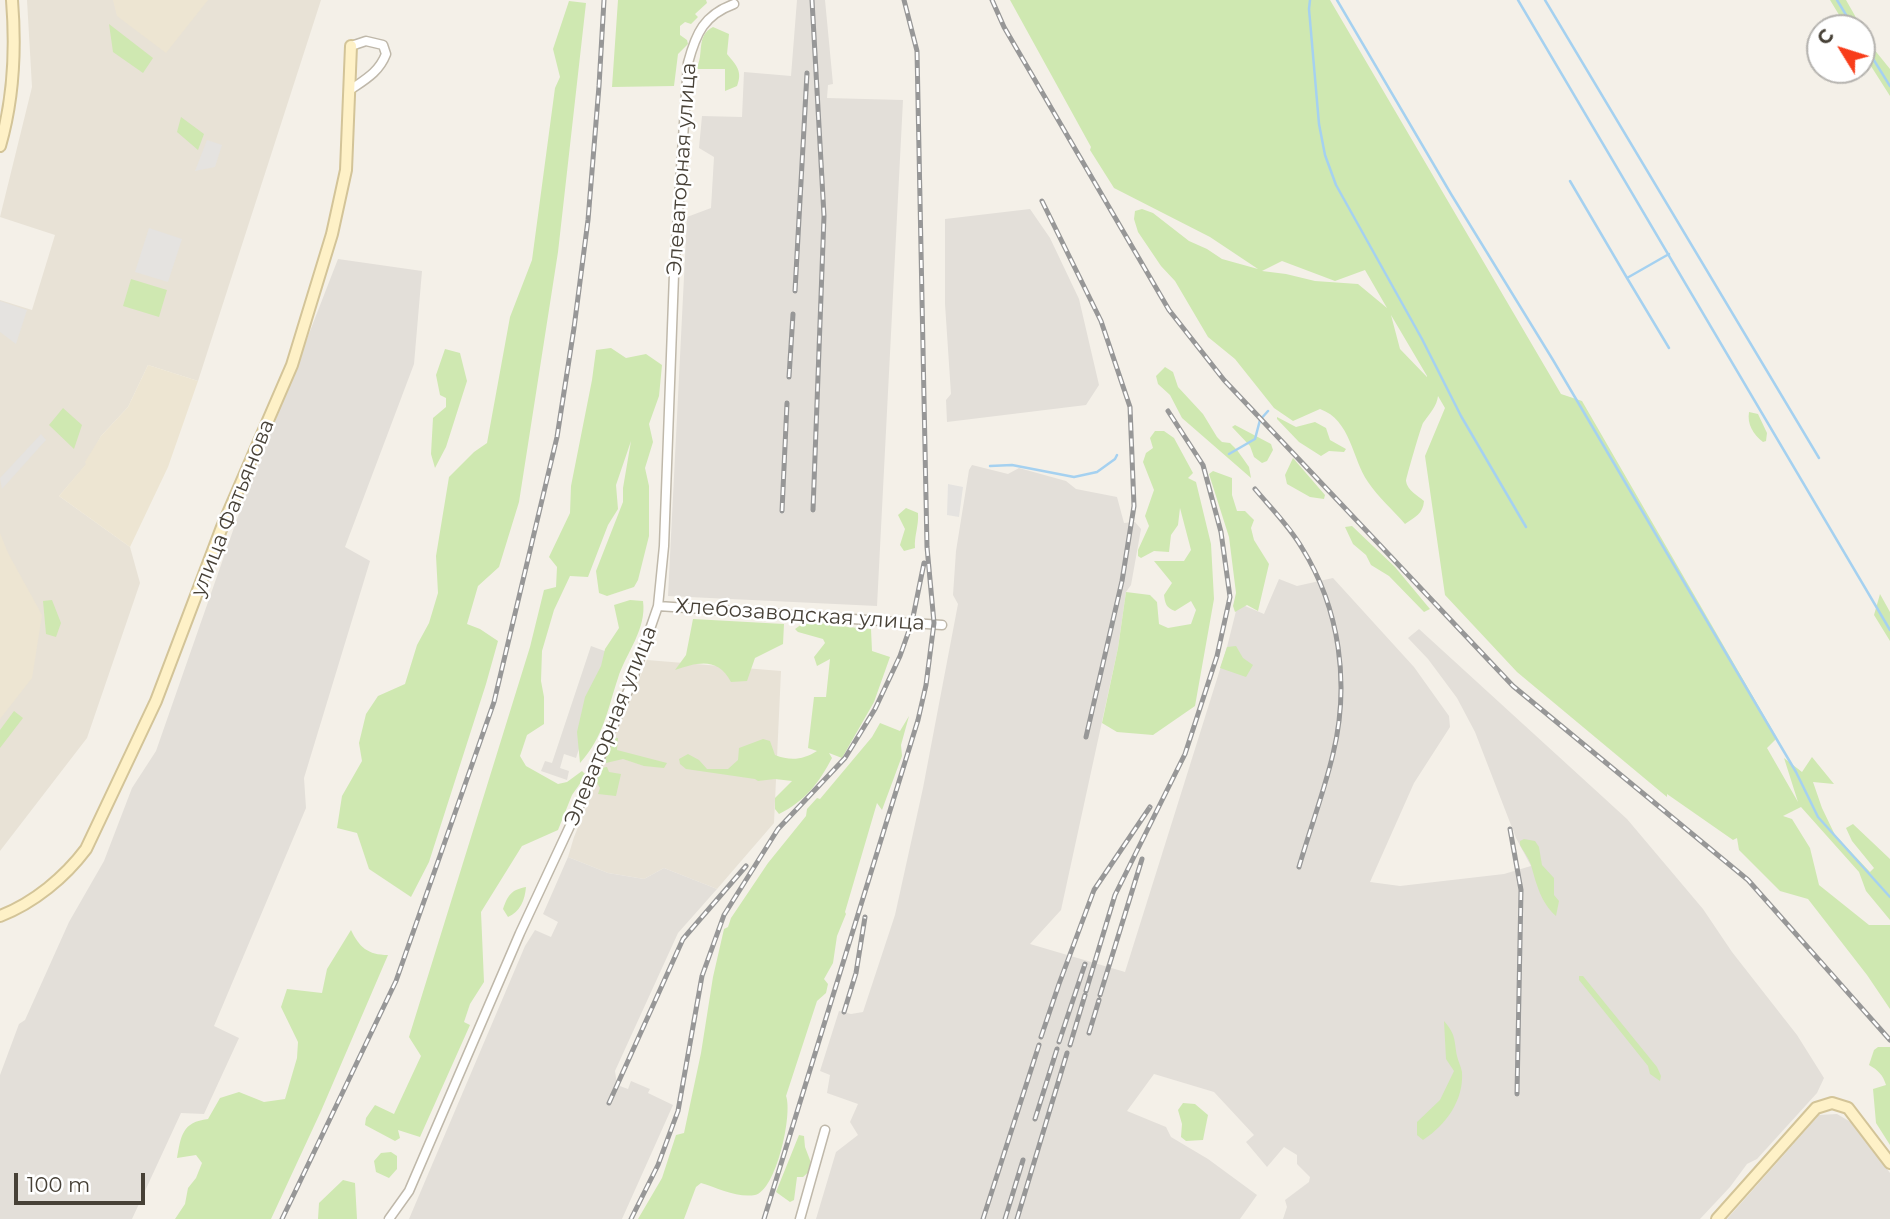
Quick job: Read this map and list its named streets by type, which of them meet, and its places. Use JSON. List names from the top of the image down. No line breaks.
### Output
{"streets":{"street":["Элеваторная улица","улица Фатьянова","Хлебозаводская улица"]},"crossings":[["Элеваторная улица","Хлебозаводская улица"]],"scale_bar":"100 m","north":"top left"}
